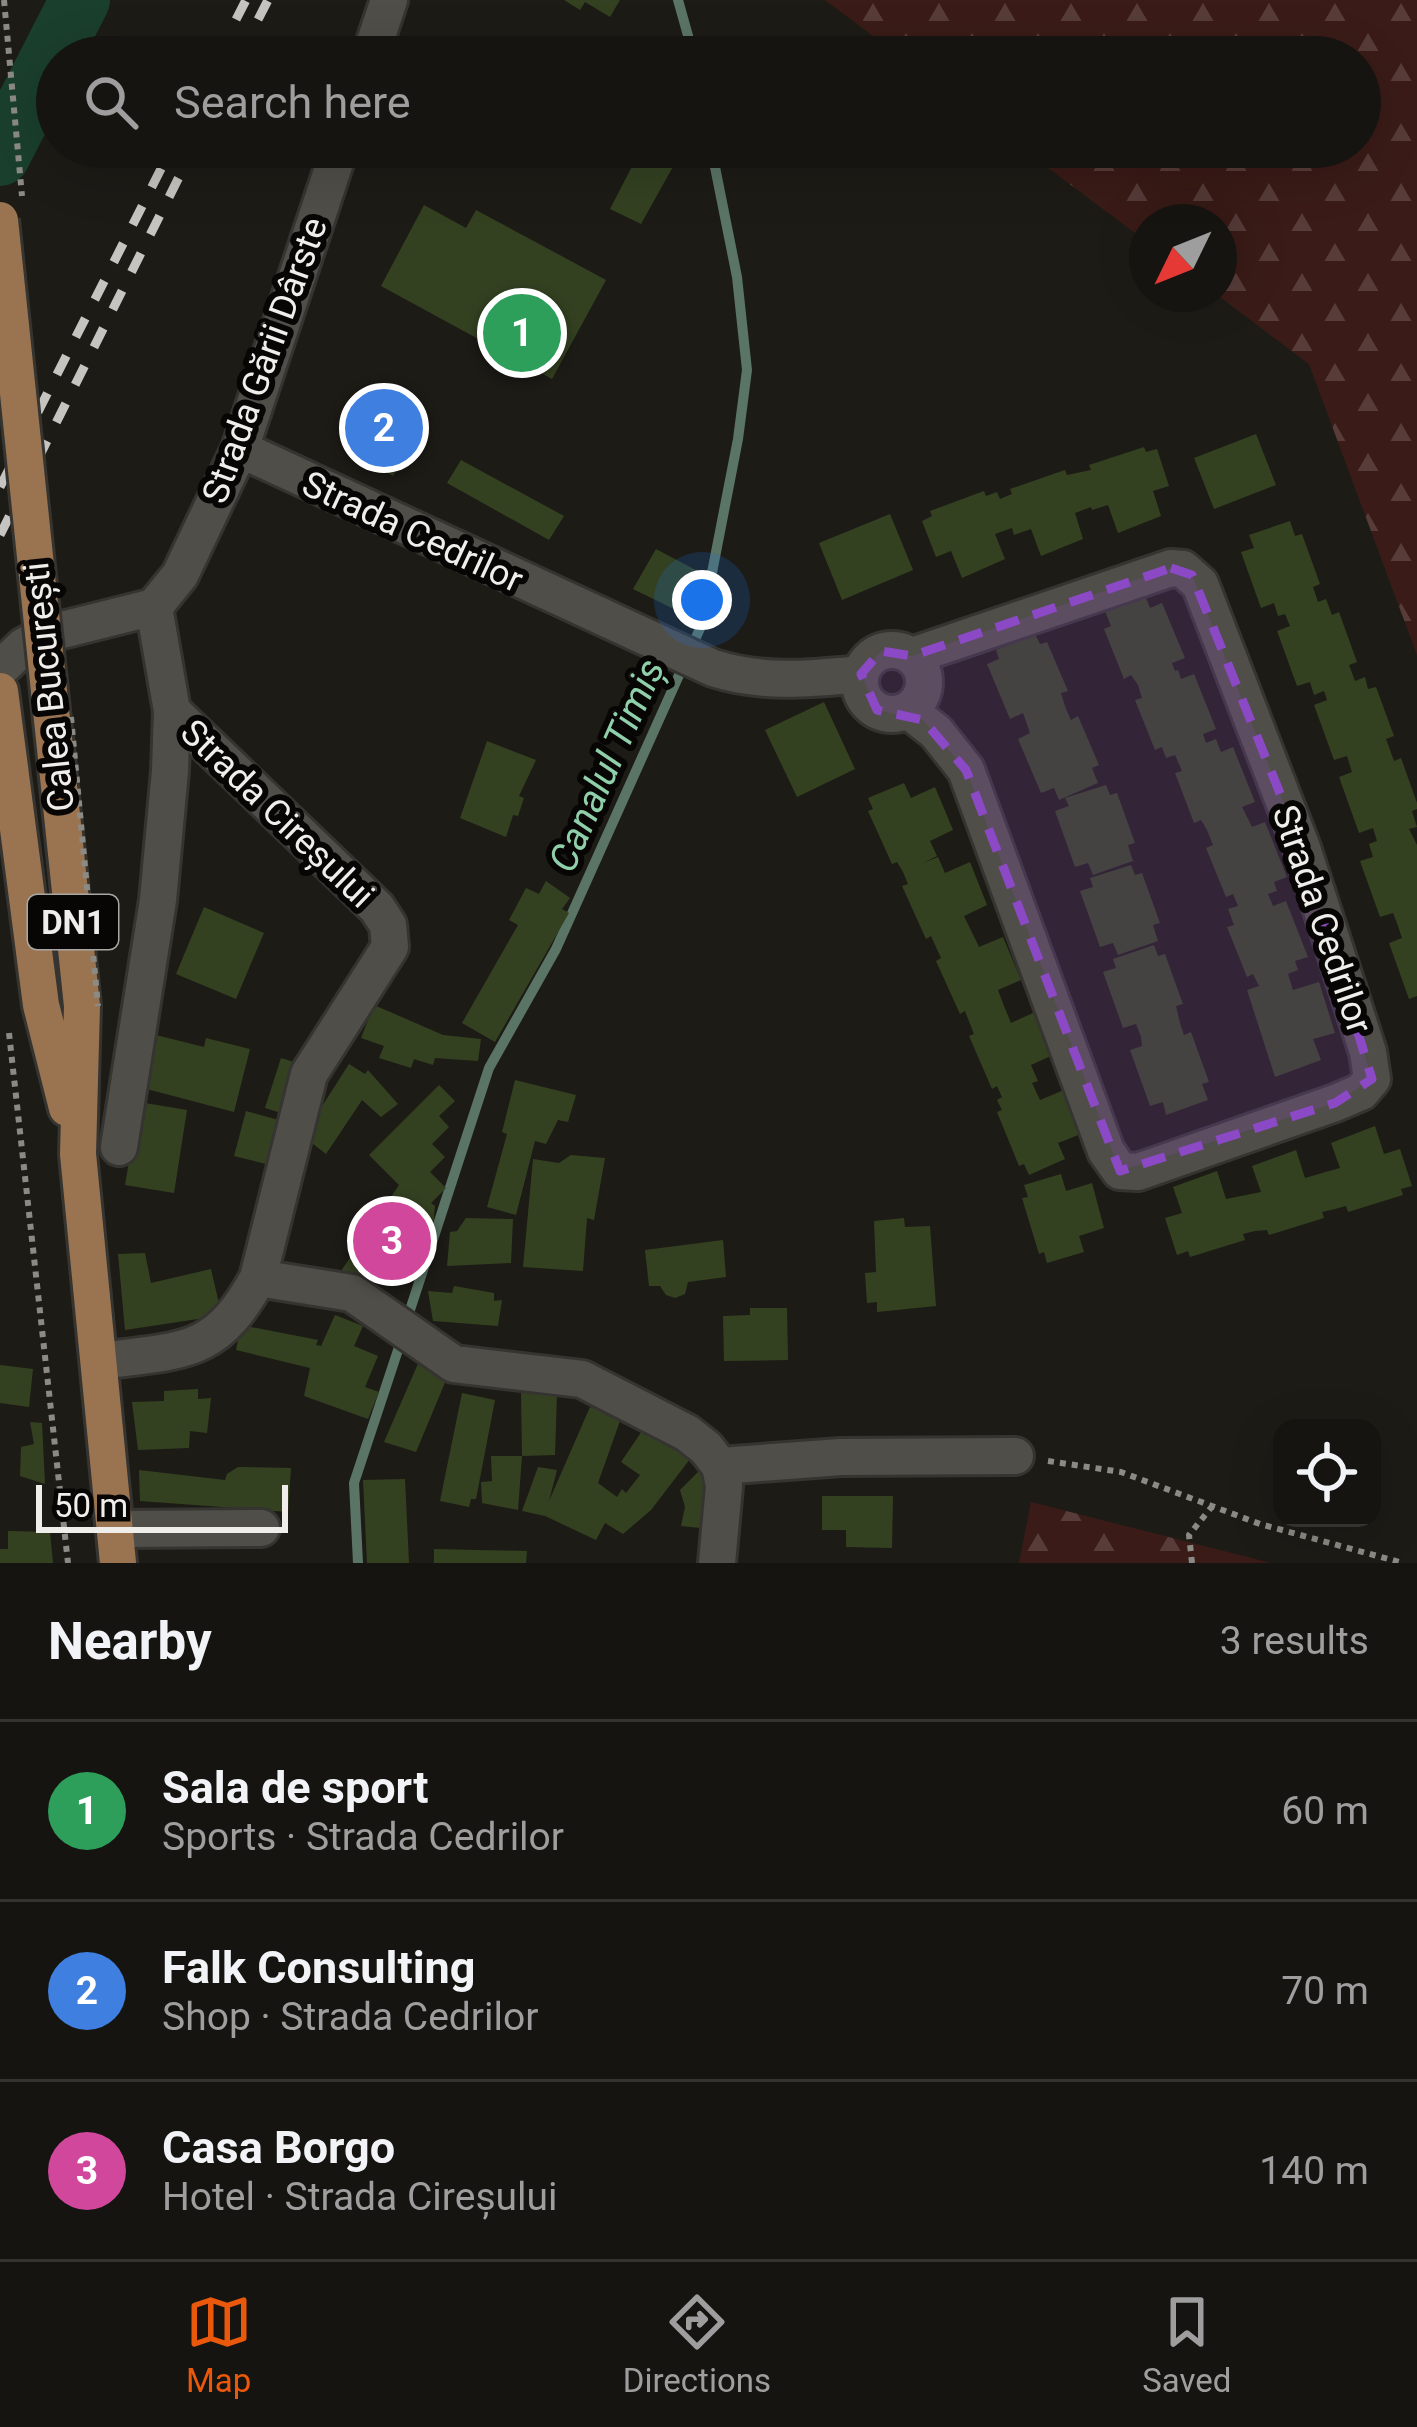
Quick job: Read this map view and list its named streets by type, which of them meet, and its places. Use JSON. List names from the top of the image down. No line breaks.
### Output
{"streets":{"main road":["Calea București","DN1"],"street":["Strada Gării Dârste","Strada Cedrilor","Strada Cireșului"]},"crossings":[["Strada Gării Dârste","Strada Cedrilor"],["Strada Gării Dârste","Strada Cireșului"]],"water":["Canalul Timiș"],"scale_bar":"50 m","north":"bottom left","page":{"search":"Search here","pins":["1","2","3"],"scale":"50 m","heading":["Nearby","3 results"],"list":[{"mark":"1","name":"Sala de sport","note":"Sports · Strada Cedrilor","value":"60 m"},{"mark":"2","name":"Falk Consulting","note":"Shop · Strada Cedrilor","value":"70 m"},{"mark":"3","name":"Casa Borgo","note":"Hotel · Strada Cireșului","value":"140 m"}],"nav":["Map","Directions","Saved"]}}
